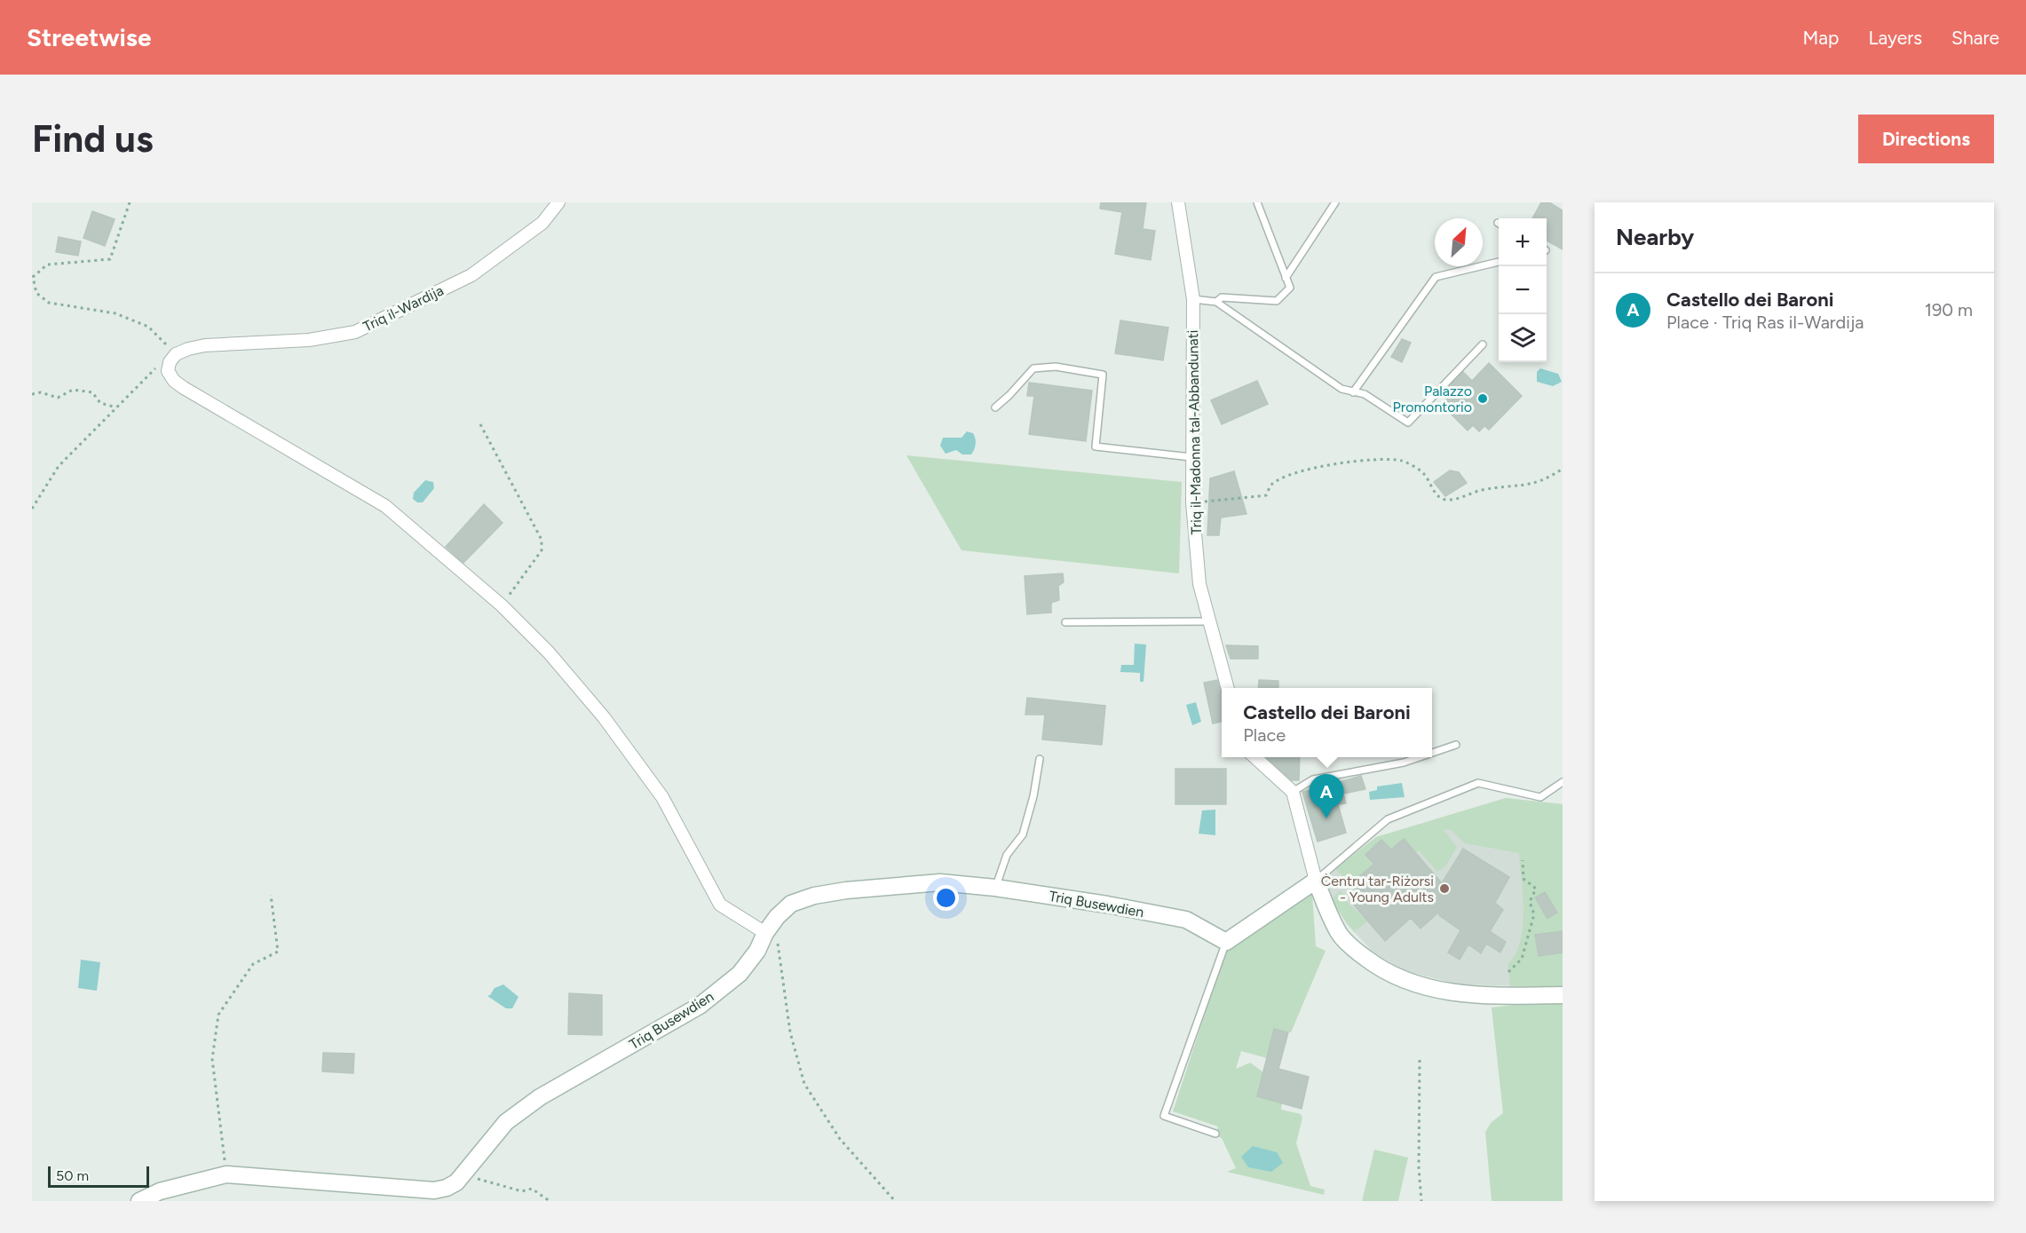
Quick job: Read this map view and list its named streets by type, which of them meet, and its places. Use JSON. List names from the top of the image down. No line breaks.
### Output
{"streets":{"street":["Triq il-Wardija","Triq il-Madonna tal-Abbandunati","Triq Busewdien"]},"places":["Palazzo Promontorio","Ċentru tar-Riżorsi - Young Adults"],"scale_bar":"50 m","north":"top right","page":{"header":"Streetwise","nav":["Map","Layers","Share"],"buttons":"Directions","title":"Find us","heading":"Nearby","map_buttons":["+","−"],"list":[{"mark":"A","name":"Castello dei Baroni","note":"Place · Triq Ras il-Wardija","value":"190 m"}],"popup":["Castello dei Baroni","Place"],"pins":"A","scale":"50 m"}}
